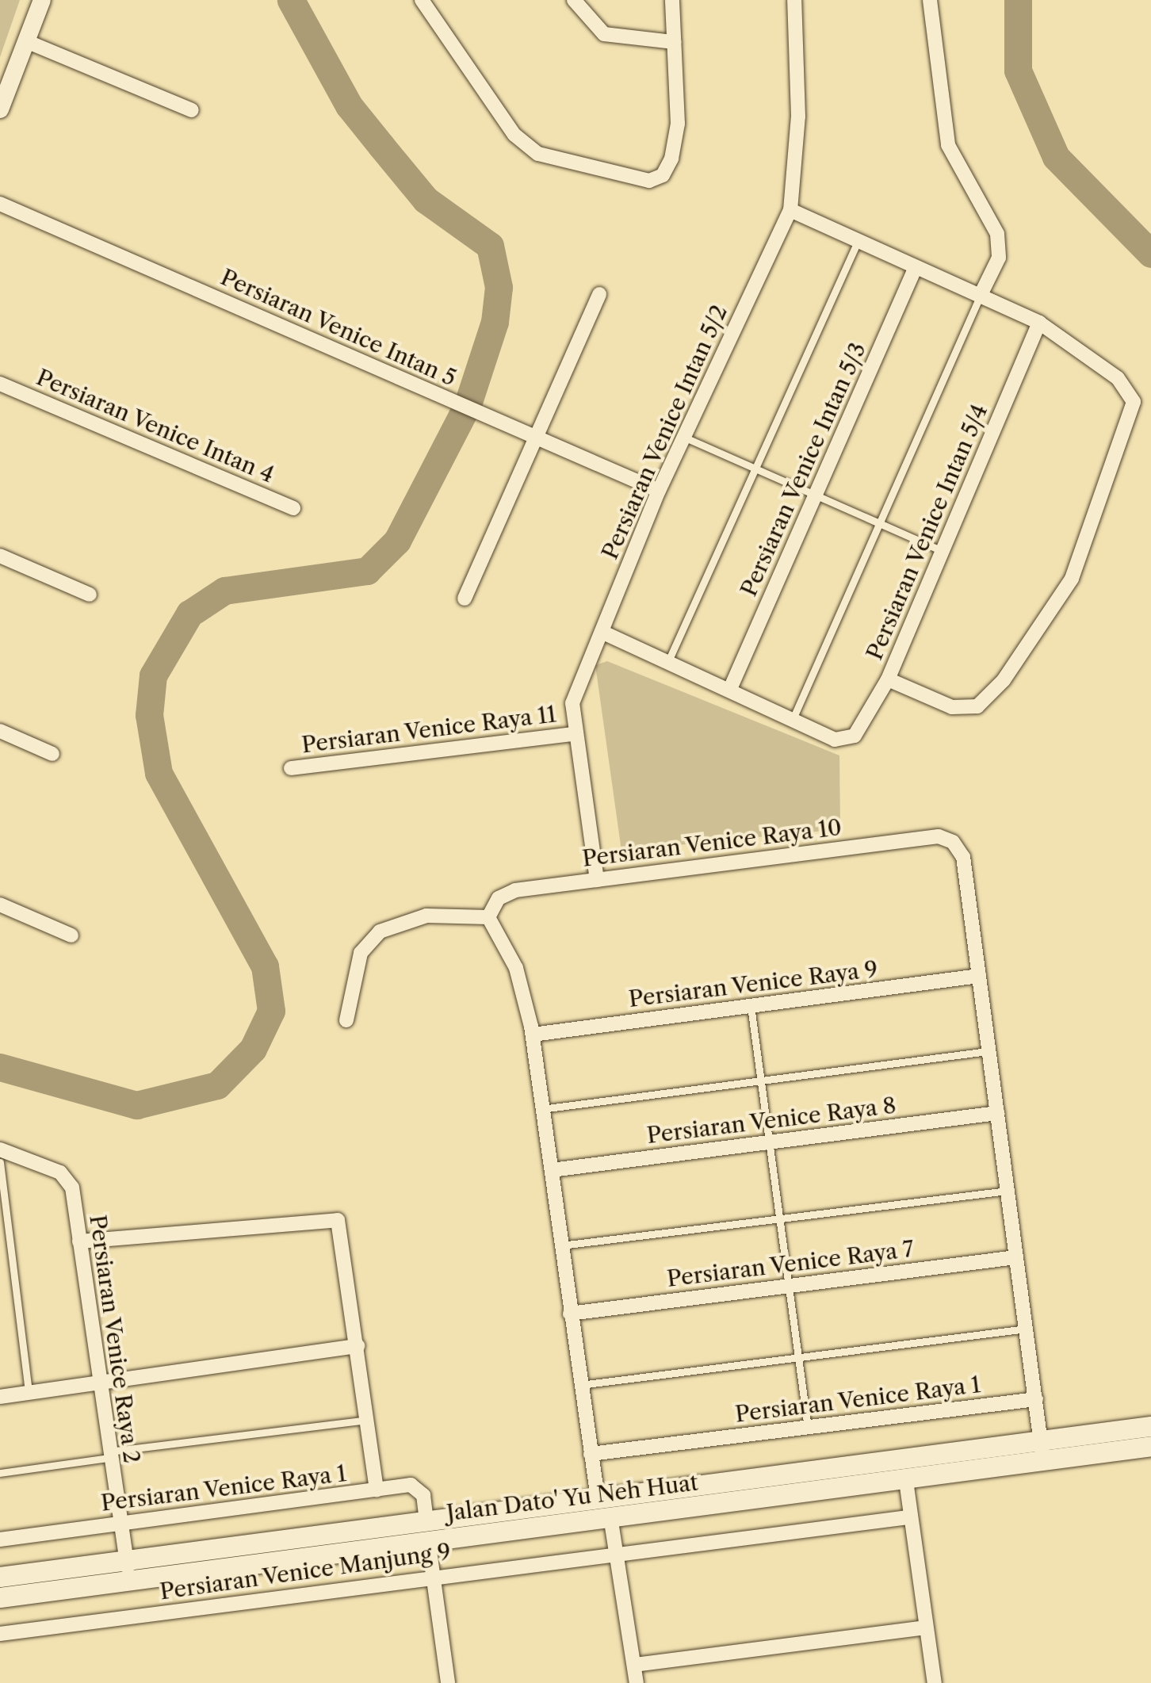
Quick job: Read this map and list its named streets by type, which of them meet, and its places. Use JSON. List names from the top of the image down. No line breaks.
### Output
{"streets":{"main road":["Jalan Dato' Yu Neh Huat"],"street":["Persiaran Venice Intan 5","Persiaran Venice Intan 4","Persiaran Venice Intan 5/2","Persiaran Venice Intan 5/3","Persiaran Venice Intan 5/4","Persiaran Venice Raya 11","Persiaran Venice Raya 10","Persiaran Venice Raya 9","Persiaran Venice Raya 8","Persiaran Venice Raya 7","Persiaran Venice Raya 2","Persiaran Venice Raya 1","Persiaran Venice Manjung 9"]},"crossings":[["Persiaran Venice Intan 5","Persiaran Venice Intan 5/2"],["Persiaran Venice Intan 5/2","Persiaran Venice Raya 11"],["Persiaran Venice Intan 5/2","Persiaran Venice Raya 10"],["Persiaran Venice Raya 10","Persiaran Venice Raya 9"],["Persiaran Venice Raya 2","Persiaran Venice Raya 1"],["Persiaran Venice Raya 2","Jalan Dato' Yu Neh Huat"],["Persiaran Venice Raya 1","Jalan Dato' Yu Neh Huat"]]}
